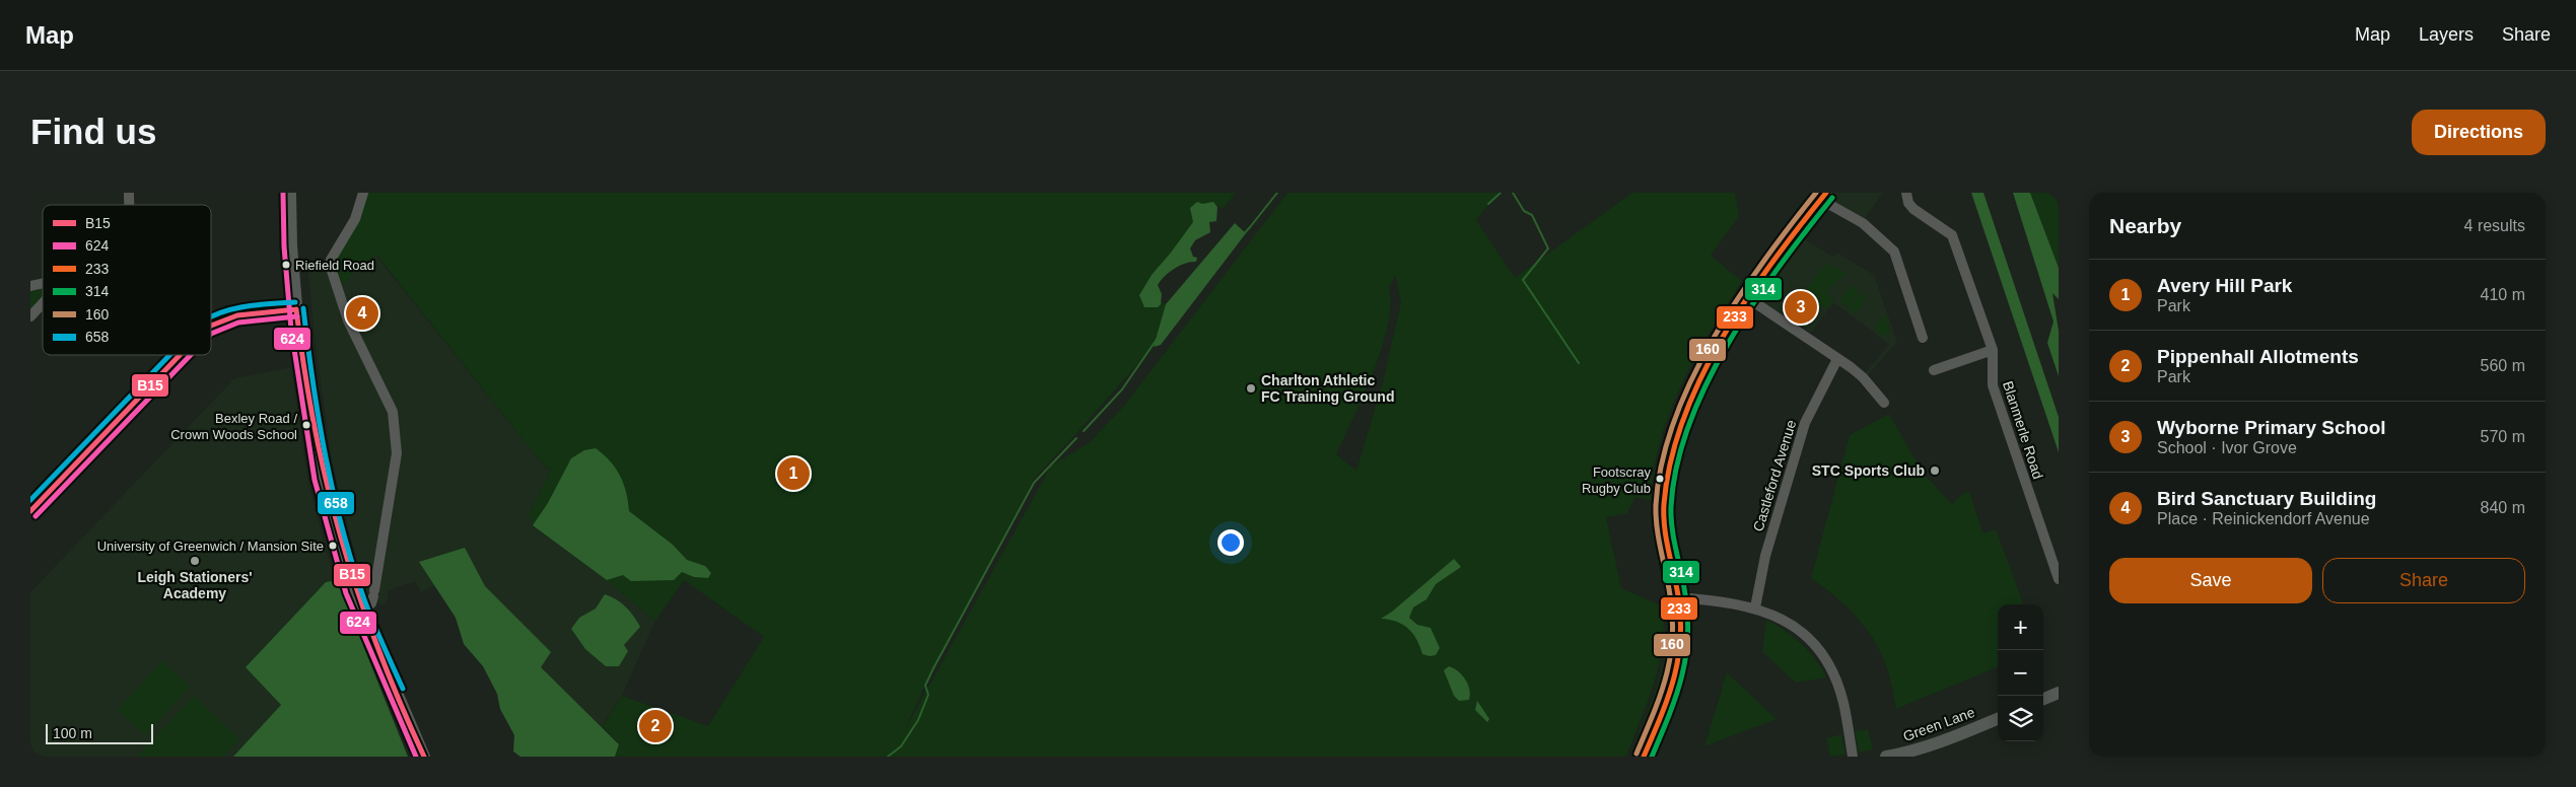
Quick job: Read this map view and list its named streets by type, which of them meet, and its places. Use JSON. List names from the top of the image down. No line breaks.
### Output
{"streets":{"main road":["Green Lane"],"street":["Blanmerle Road","Castleford Avenue"]},"places":["Riefield Road","Charlton Athletic FC Training Ground","Bexley Road / Crown Woods School","STC Sports Club","Footscray Rugby Club","University of Greenwich / Mansion Site","Leigh Stationers' Academy"],"lines":["transit line 624","transit line 233","transit line 160","transit line 314","transit line 658","transit line B15"],"legend":["B15","624","233","314","160","658"],"scale_bar":"100 m","page":{"header":"Map","nav":["Map","Layers","Share"],"buttons":["Directions",["Save","Share"]],"title":"Find us","heading":["Nearby","4 results"],"list":[{"mark":"1","name":"Avery Hill Park","note":"Park","value":"410 m"},{"mark":"2","name":"Pippenhall Allotments","note":"Park","value":"560 m"},{"mark":"3","name":"Wyborne Primary School","note":"School · Ivor Grove","value":"570 m"},{"mark":"4","name":"Bird Sanctuary Building","note":"Place · Reinickendorf Avenue","value":"840 m"}],"pins":["3","4","1","2"],"map_buttons":["+","−"],"scale":"100 m"}}
